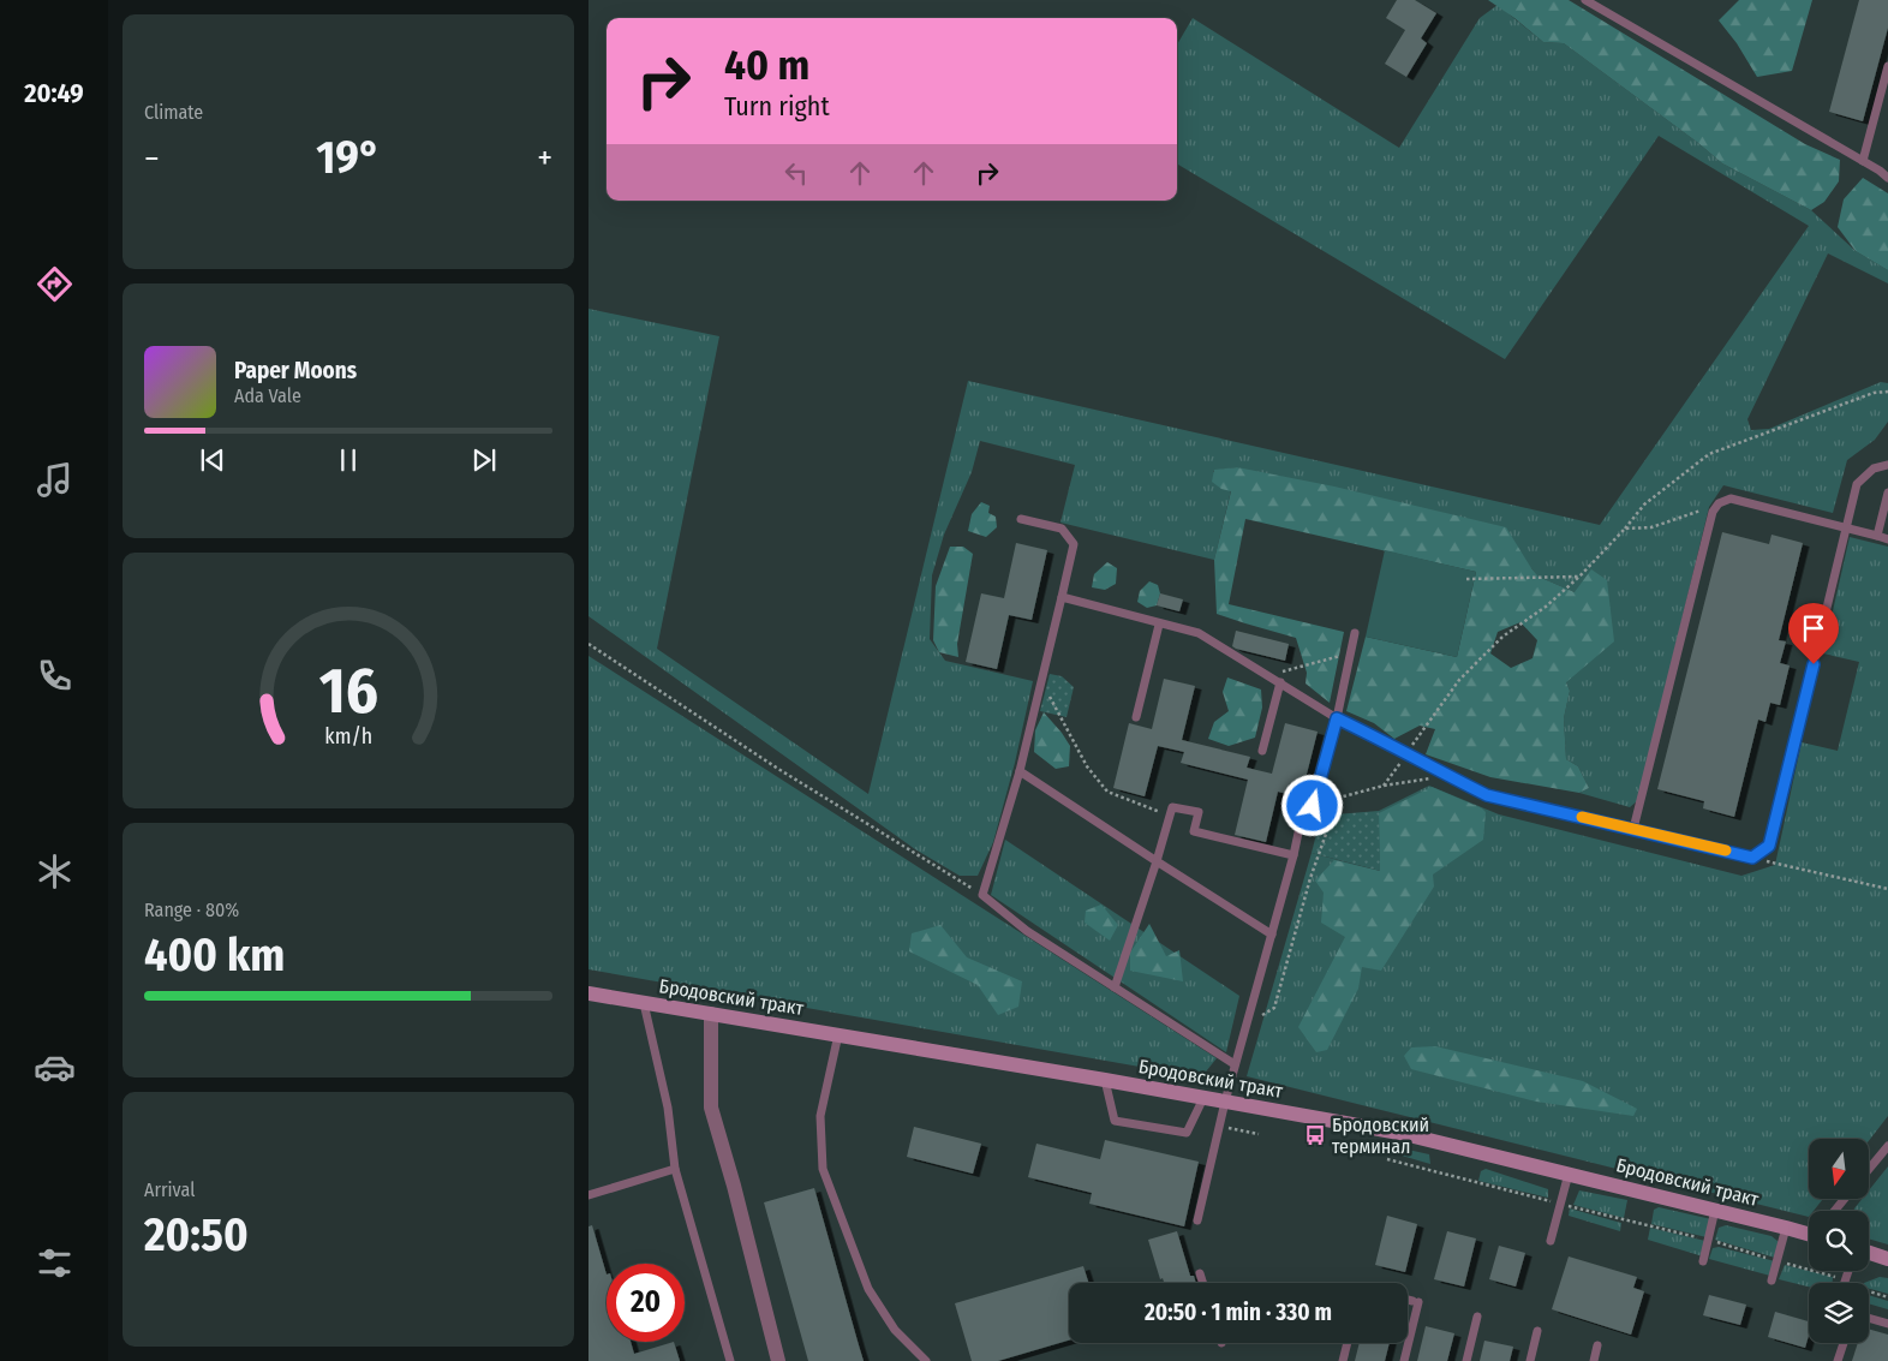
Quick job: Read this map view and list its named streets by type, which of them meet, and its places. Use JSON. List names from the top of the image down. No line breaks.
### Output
{"streets":{"street":["Бродовский тракт"]},"places":{"bus stop":["Бродовский терминал"]},"north":"bottom","page":{"tabs":"20:49","tile":["Climate",["Range · 80%","400 km"],["Arrival","20:50"]],"turn":["40 m","Turn right"],"heat":["−","19°","+"],"song":["Paper Moons","Ada Vale"],"limit":"20","trip":"20:50 · 1 min · 330 m","gauge":["16","km/h"]}}
